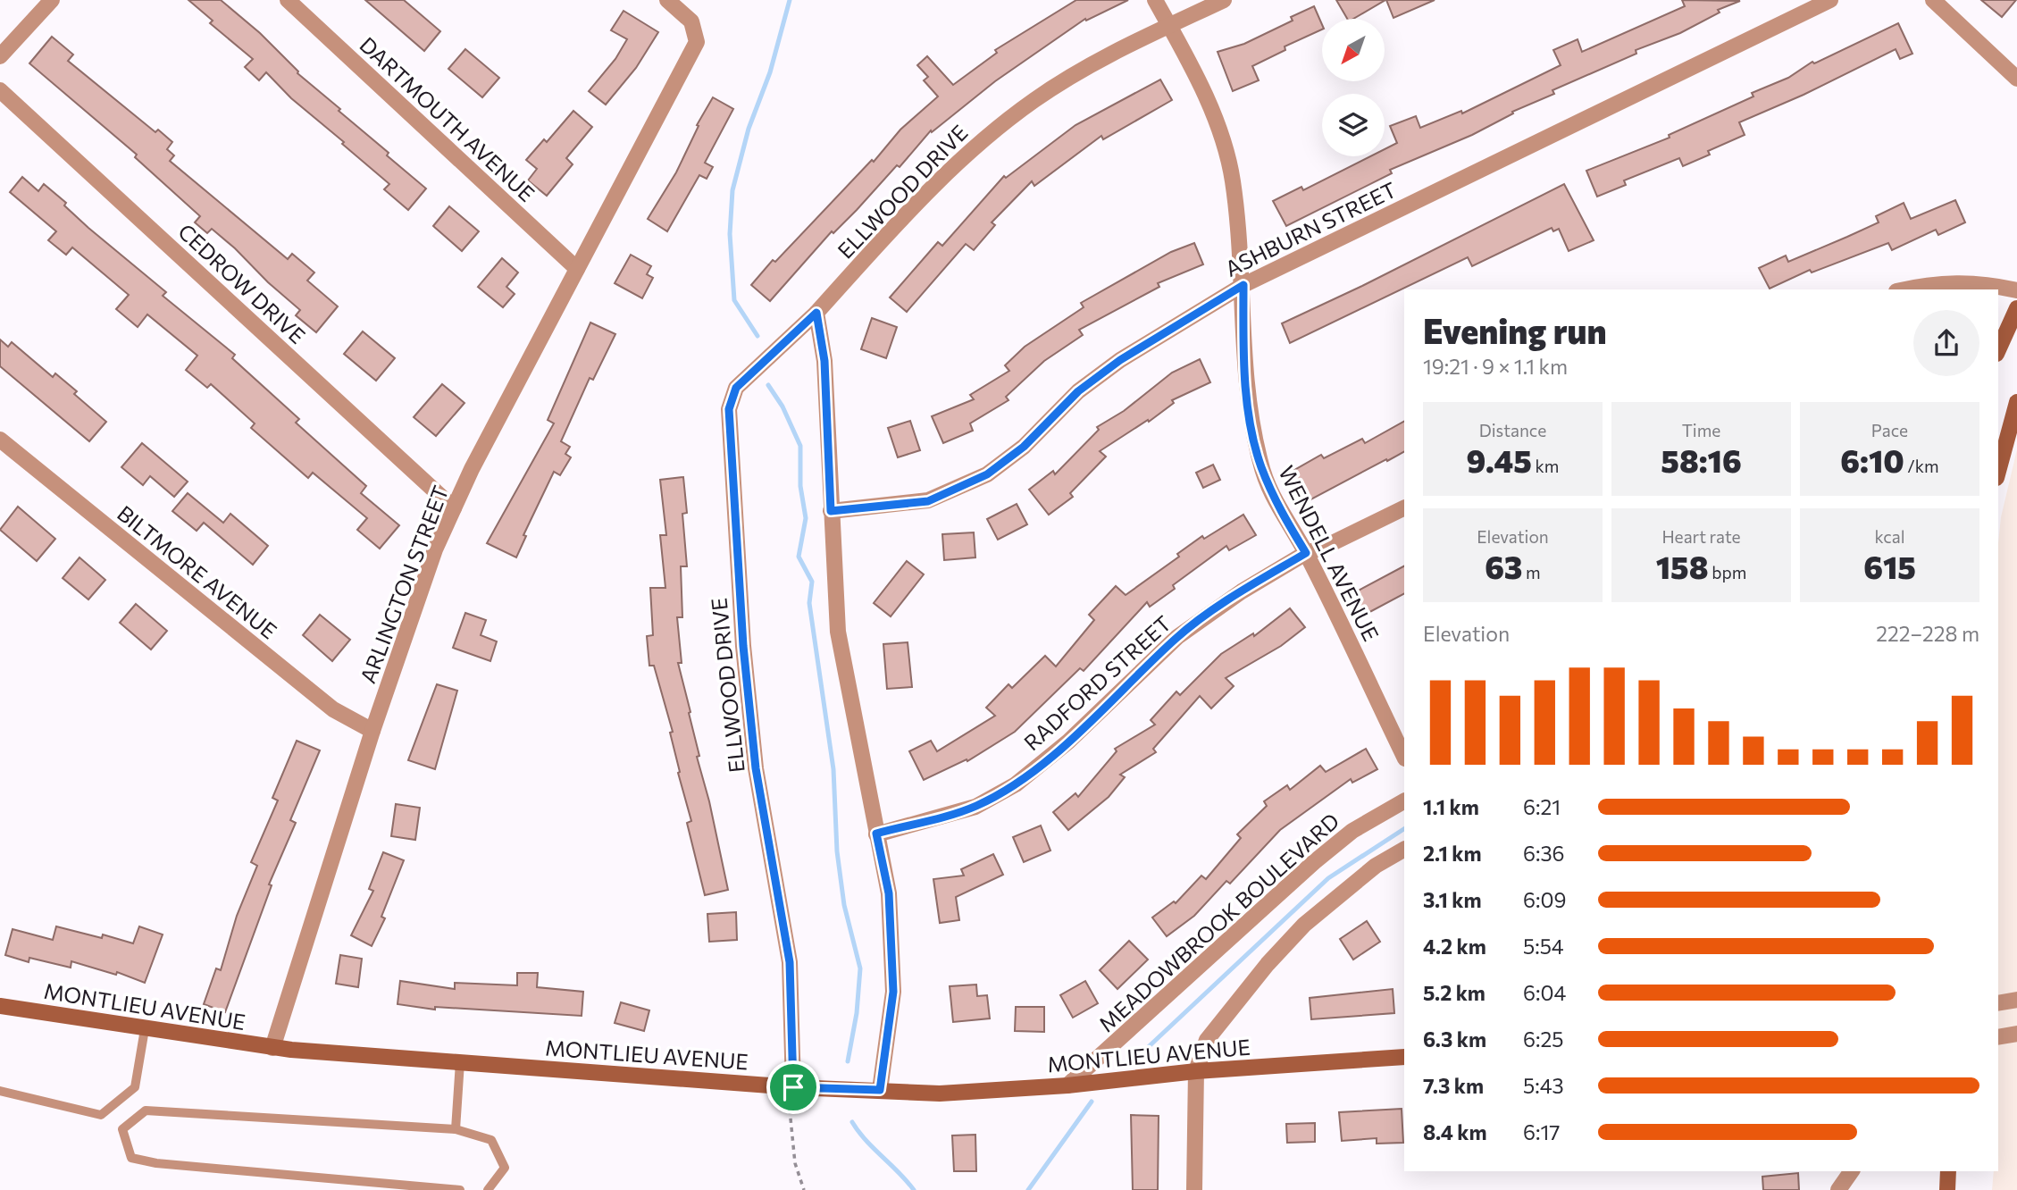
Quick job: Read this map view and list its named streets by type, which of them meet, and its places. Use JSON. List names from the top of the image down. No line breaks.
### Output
{"streets":{"street":["DARTMOUTH AVENUE","ELLWOOD DRIVE","ASHBURN STREET","CEDROW DRIVE","WENDELL AVENUE","BILTMORE AVENUE","ARLINGTON STREET","RADFORD STREET","MEADOWBROOK BOULEVARD","MONTLIEU AVENUE"]},"crossings":[["DARTMOUTH AVENUE","ARLINGTON STREET"],["ELLWOOD DRIVE","WENDELL AVENUE"],["ELLWOOD DRIVE","MONTLIEU AVENUE"],["ASHBURN STREET","WENDELL AVENUE"],["CEDROW DRIVE","ARLINGTON STREET"],["WENDELL AVENUE","RADFORD STREET"],["BILTMORE AVENUE","ARLINGTON STREET"],["ARLINGTON STREET","MONTLIEU AVENUE"],["MEADOWBROOK BOULEVARD","MONTLIEU AVENUE"]],"north":"bottom left","page":{"heading":["Evening run","19:21 · 9 × 1.1 km"],"stats":[["Distance","9.45 km"],["Time","58:16"],["Pace","6:10 /km"],["Elevation","63 m"],["Heart rate","158 bpm"],["kcal","615"]],"chart":["Elevation","222–228 m"],"list":[{"name":"1.1 km","note":"6:21"},{"name":"2.1 km","note":"6:36"},{"name":"3.1 km","note":"6:09"},{"name":"4.2 km","note":"5:54"},{"name":"5.2 km","note":"6:04"},{"name":"6.3 km","note":"6:25"},{"name":"7.3 km","note":"5:43"},{"name":"8.4 km","note":"6:17"}]}}
